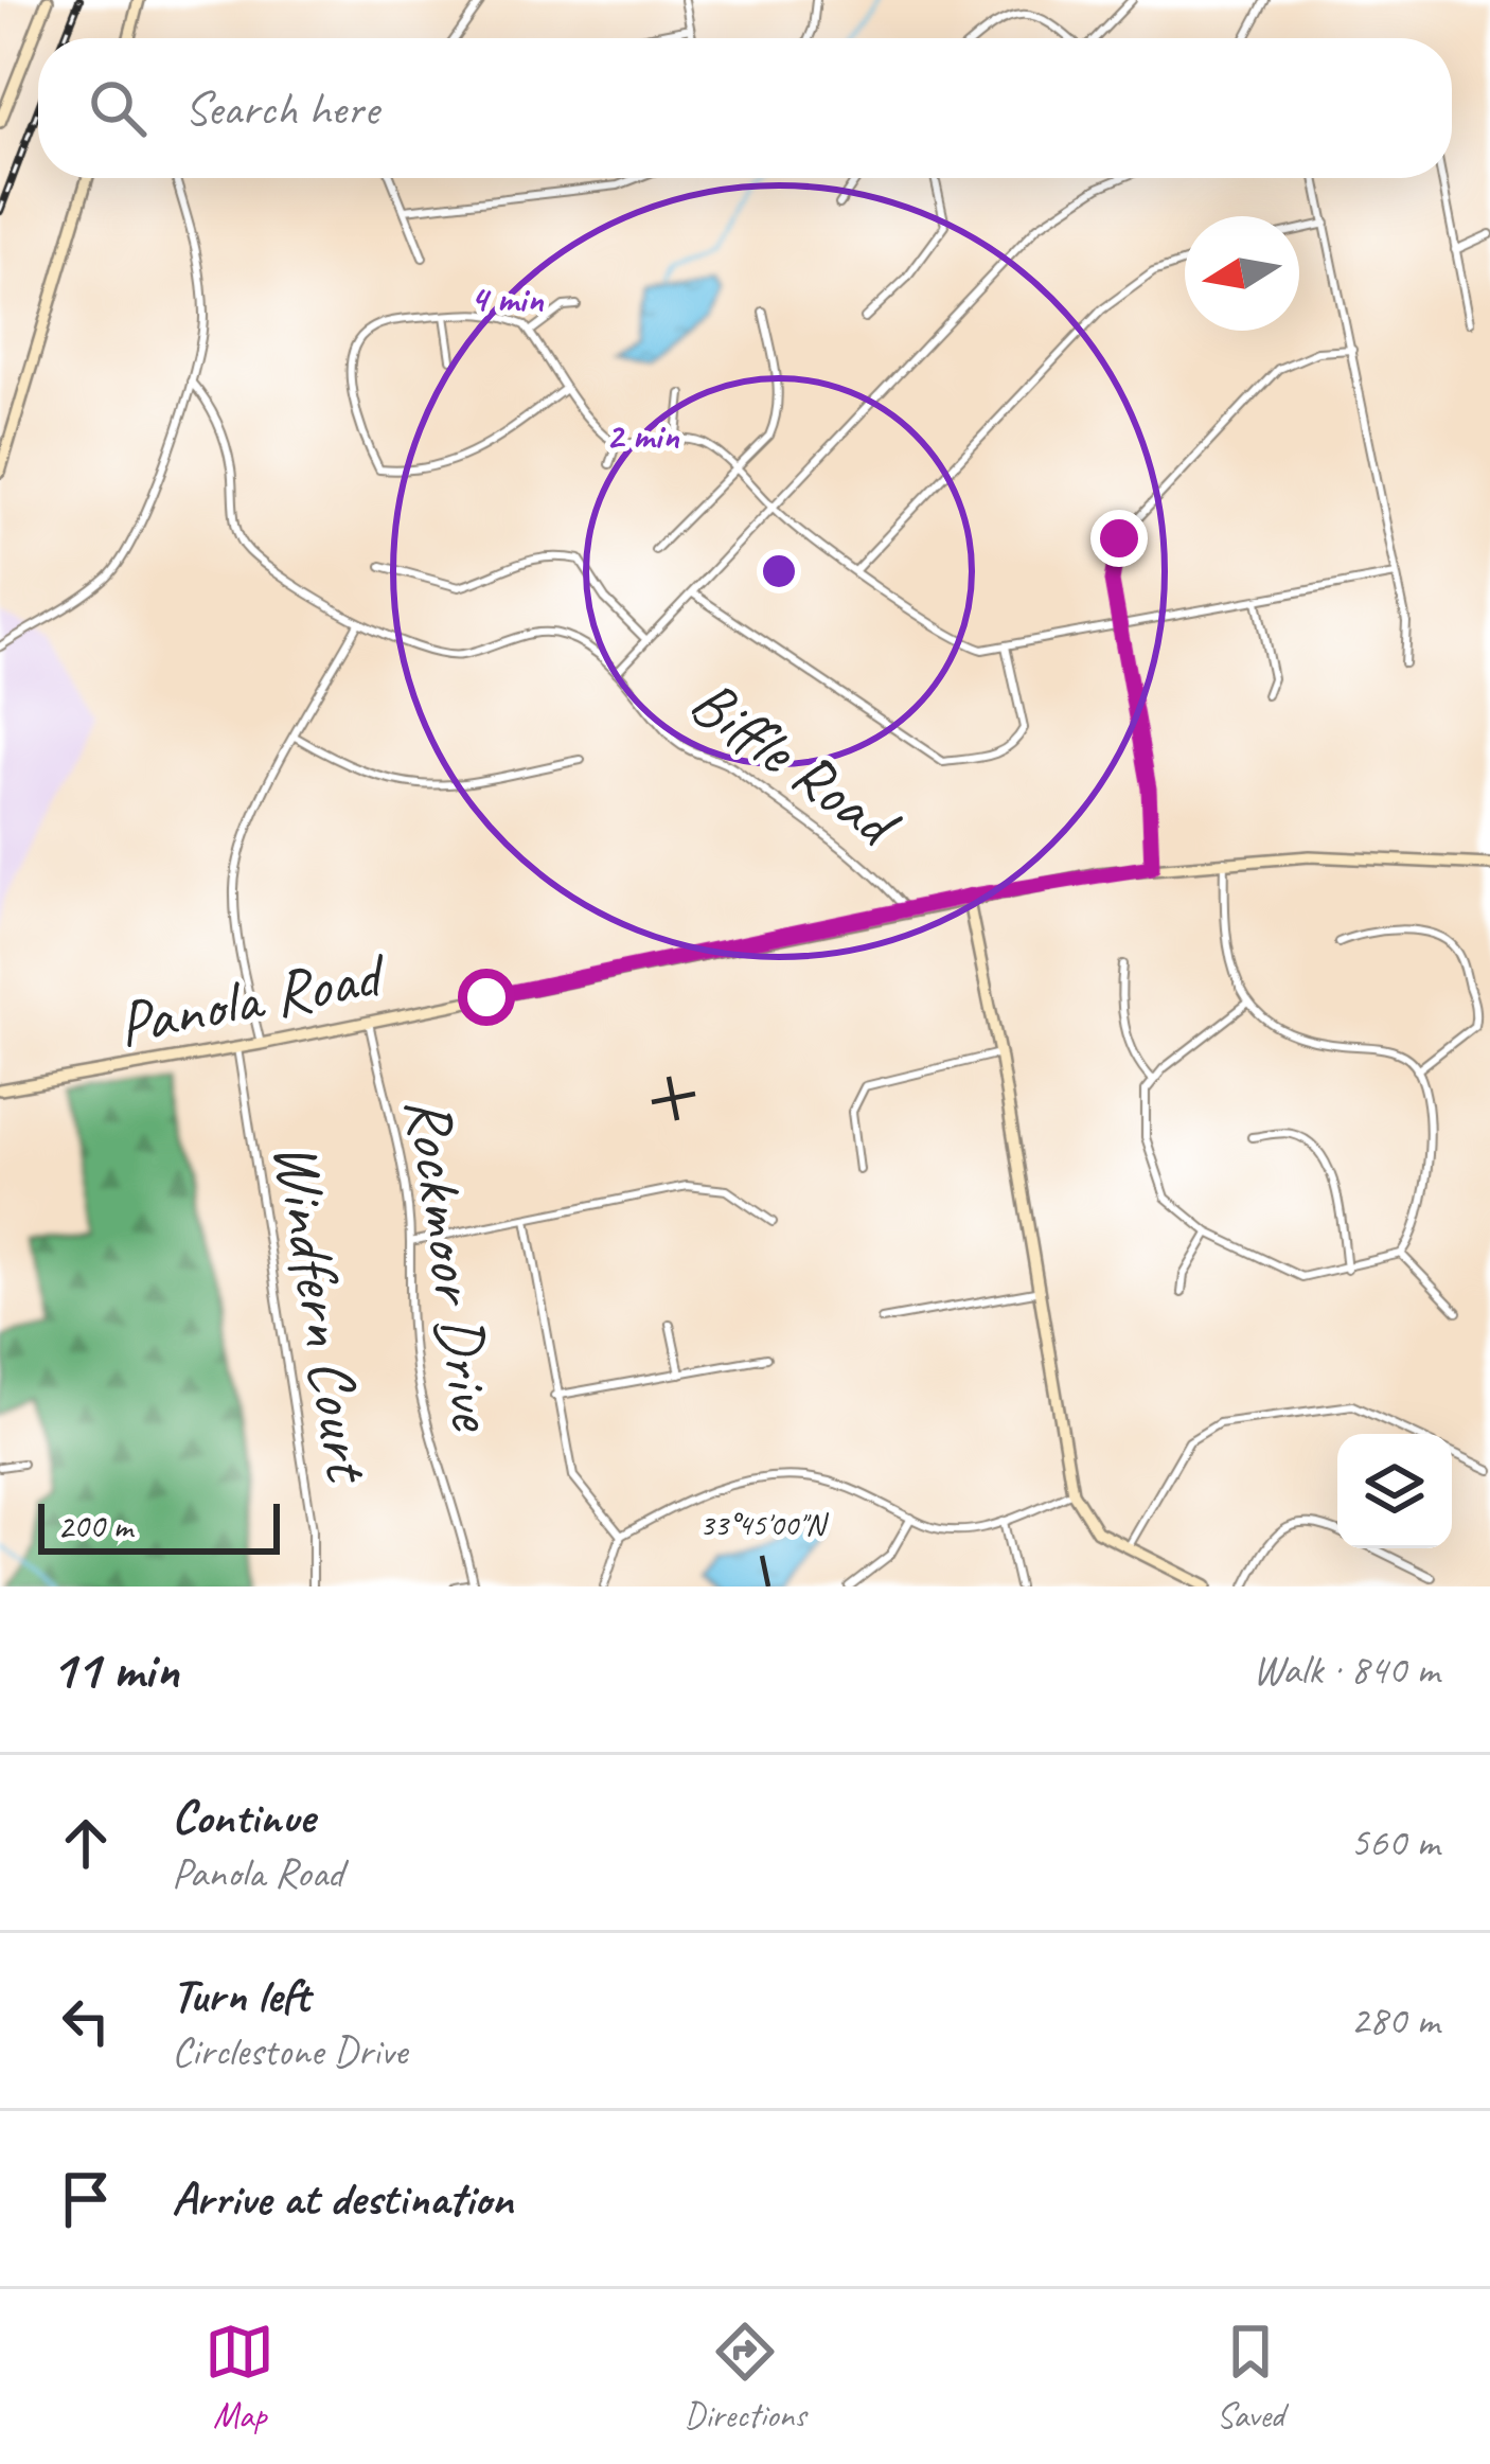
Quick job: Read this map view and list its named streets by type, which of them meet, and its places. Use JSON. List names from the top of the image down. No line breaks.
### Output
{"streets":{"main road":["Panola Road"],"street":["Biffle Road","Rockmoor Drive","Windfern Court"]},"crossings":[["Biffle Road","Panola Road"],["Panola Road","Rockmoor Drive"],["Panola Road","Windfern Court"]],"scale_bar":"200 m","north":"left","page":{"search":"Search here","scale":"200 m","heading":["11 min","Walk · 840 m"],"list":[["Continue","Panola Road","560 m"],["Turn left","Circlestone Drive","280 m"],"Arrive at destination"],"nav":["Map","Directions","Saved"]},"coordinates":["33°45'00\"N"],"rings":["4 min","2 min"]}
